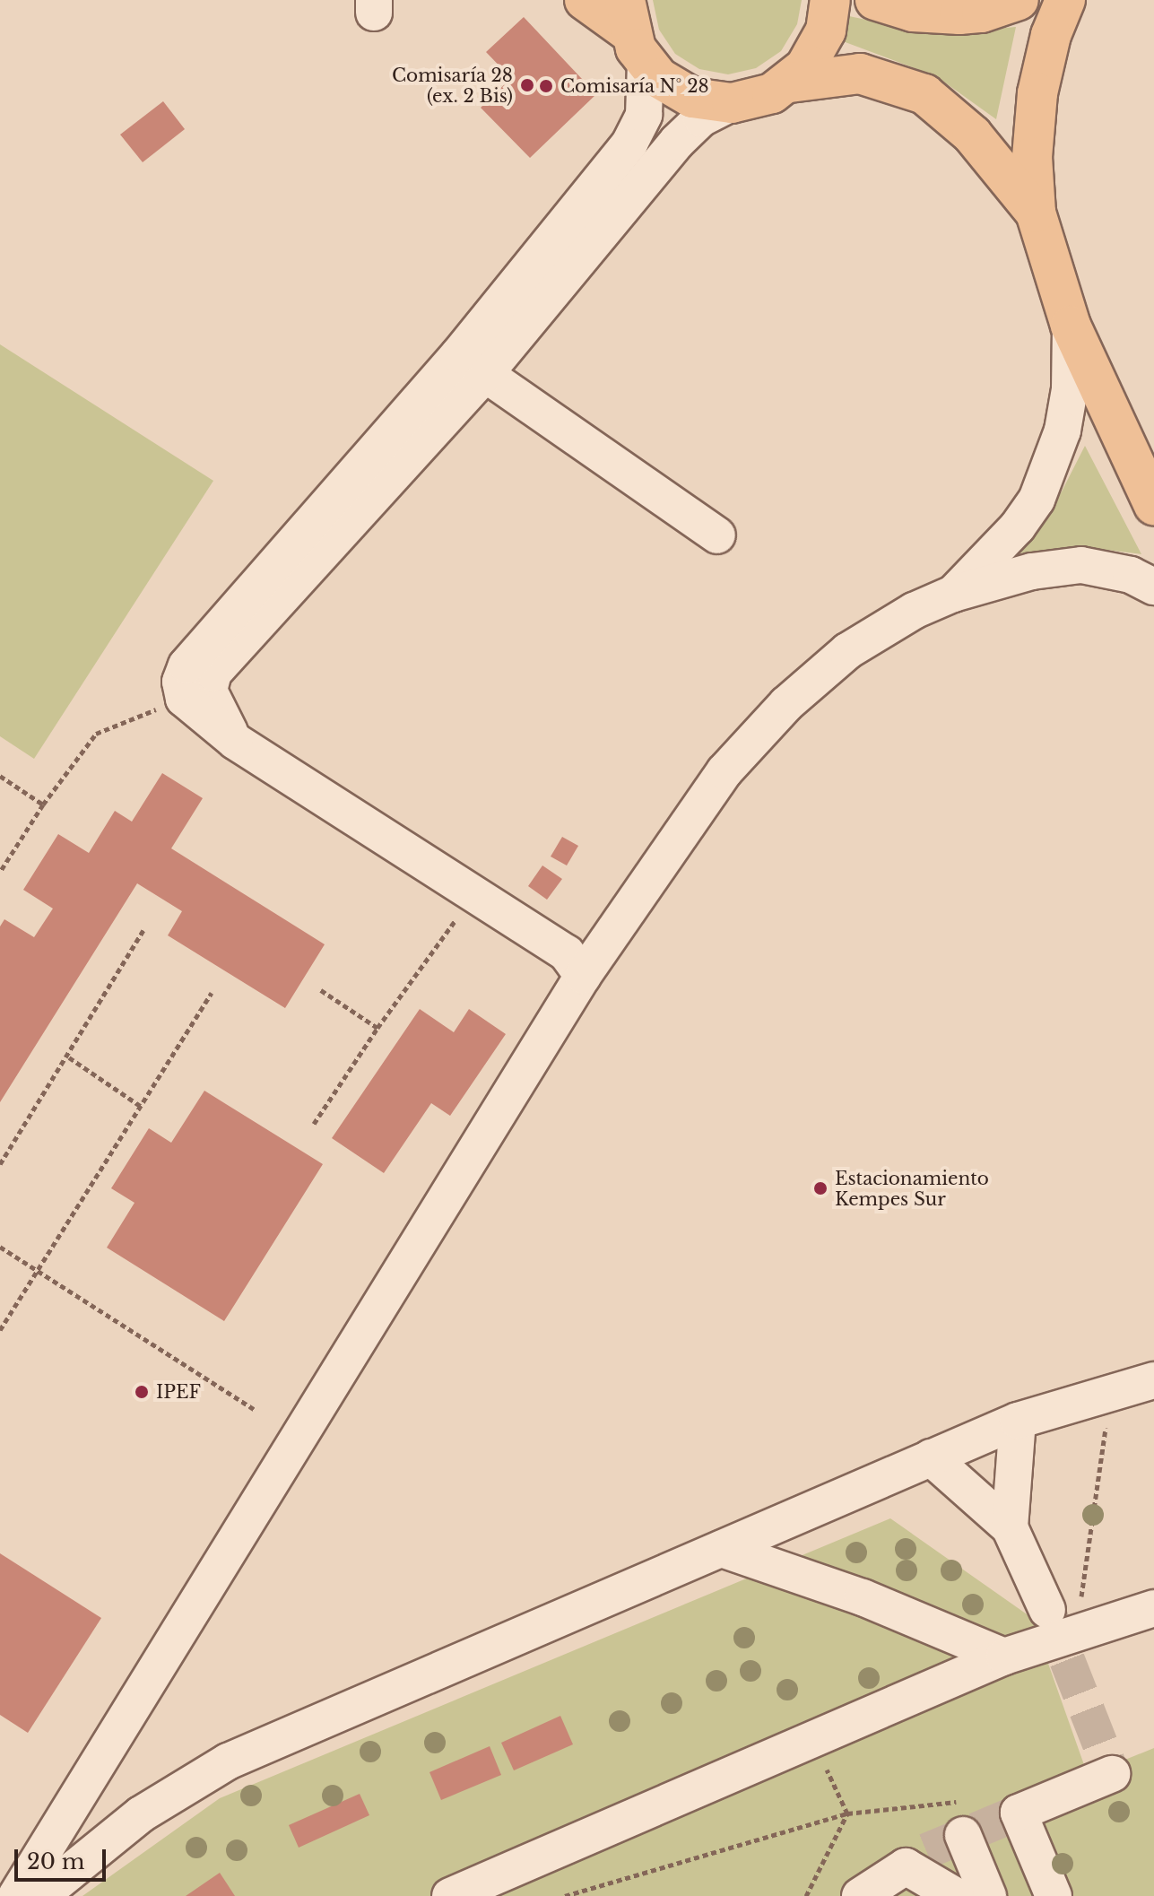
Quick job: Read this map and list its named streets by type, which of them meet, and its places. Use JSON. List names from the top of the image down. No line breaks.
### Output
{"places":["Comisaría 28 (ex. 2 Bis)","Comisaría N° 28","Estacionamiento Kempes Sur","IPEF"],"scale_bar":"20 m"}
